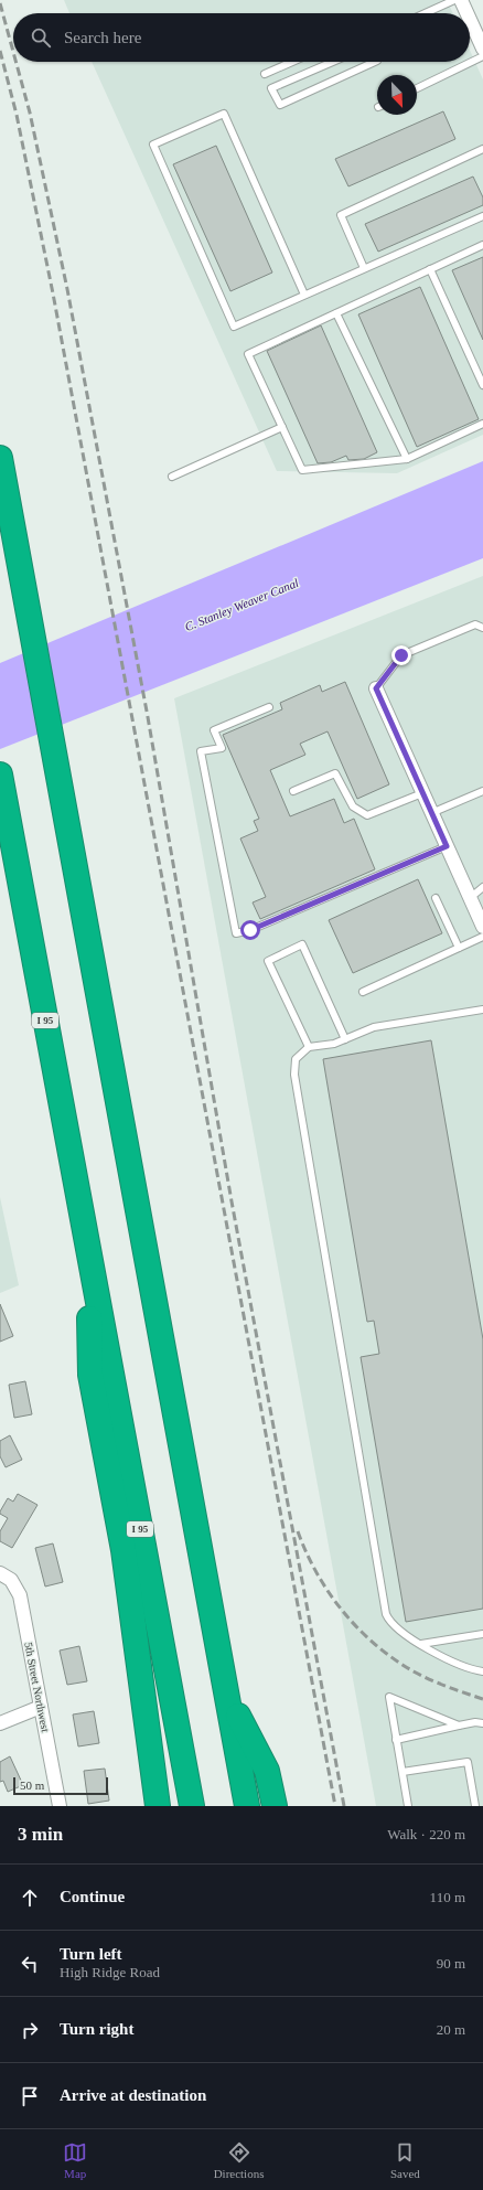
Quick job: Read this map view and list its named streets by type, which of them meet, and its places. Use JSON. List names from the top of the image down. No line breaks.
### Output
{"streets":{"highway":["I 95"],"street":["5th Street Northwest"]},"water":["C. Stanley Weaver Canal"],"scale_bar":"50 m","north":"bottom right","page":{"search":"Search here","scale":"50 m","heading":["3 min","Walk · 220 m"],"list":[["Continue","110 m"],["Turn left","High Ridge Road","90 m"],["Turn right","20 m"],"Arrive at destination"],"nav":["Map","Directions","Saved"]}}
